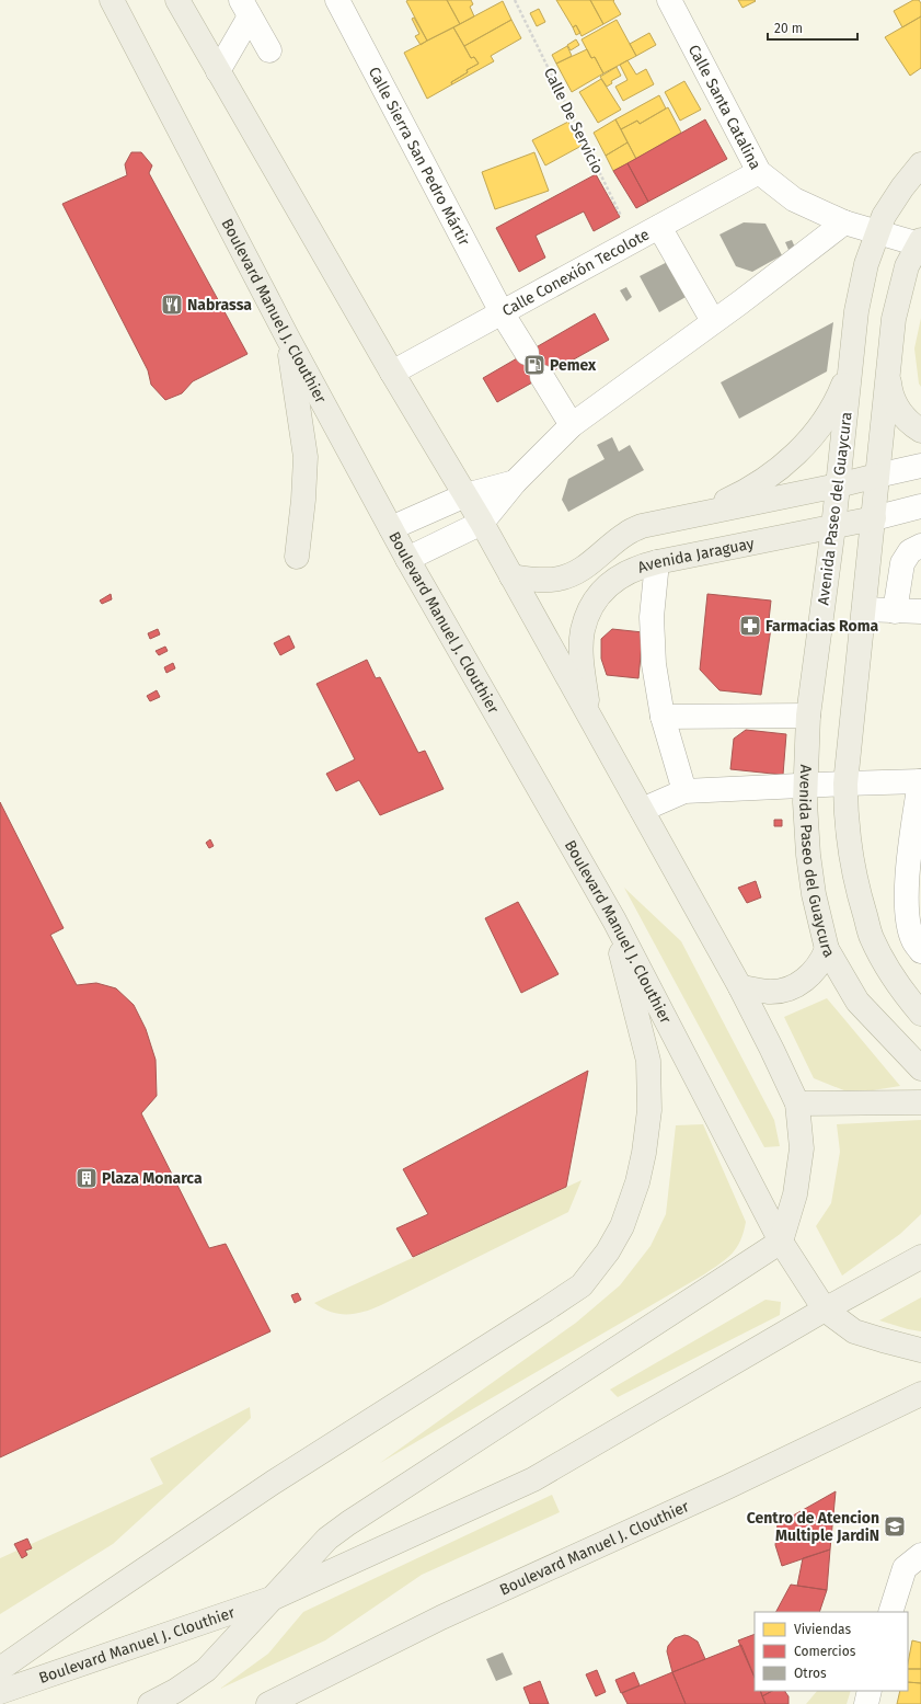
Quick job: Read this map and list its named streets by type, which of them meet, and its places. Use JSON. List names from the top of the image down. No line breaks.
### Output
{"streets":{"main road":["Boulevard Manuel J. Clouthier","Avenida Paseo del Guaycura","Avenida Jaraguay"],"street":["Calle Santa Catalina","Calle Sierra San Pedro Mártir","Calle Conexión Tecolote"],"path":["Calle De Servicio"]},"crossings":[["Calle Santa Catalina","Calle Conexión Tecolote"],["Calle Santa Catalina","Avenida Paseo del Guaycura"],["Calle De Servicio","Calle Conexión Tecolote"],["Calle Sierra San Pedro Mártir","Calle Conexión Tecolote"],["Avenida Paseo del Guaycura","Avenida Jaraguay"]],"places":{"restaurant":["Nabrassa"],"fuel station":["Pemex"],"pharmacy":["Farmacias Roma"],"building":["Plaza Monarca"],"school or university":["Centro de Atencion Multiple JardiN"]},"legend":["Viviendas","Comercios","Otros"],"scale_bar":"20 m"}
